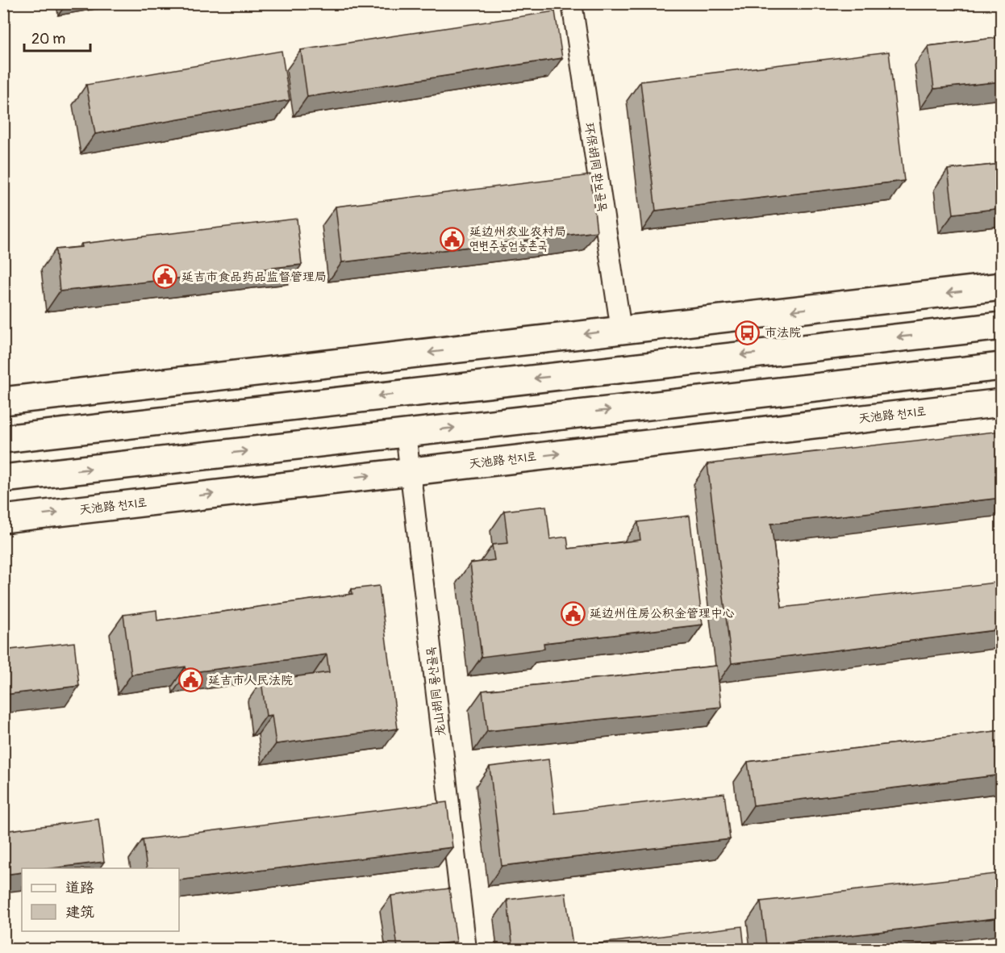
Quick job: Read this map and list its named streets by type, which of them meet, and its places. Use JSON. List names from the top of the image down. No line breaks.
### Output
{"streets":{"street":["环保胡同 환보골목","天池路 천지로","龙山胡同 룡산골목"]},"crossings":[["天池路 천지로","龙山胡同 룡산골목"]],"places":{"public building":["延边州农业农村局 연변주농업농촌국","延吉市食品药品监督管理局","延边州住房公积金管理中心","延吉市人民法院"],"bus stop":["市法院"]},"legend":["道路","建筑"],"scale_bar":"20 m"}
